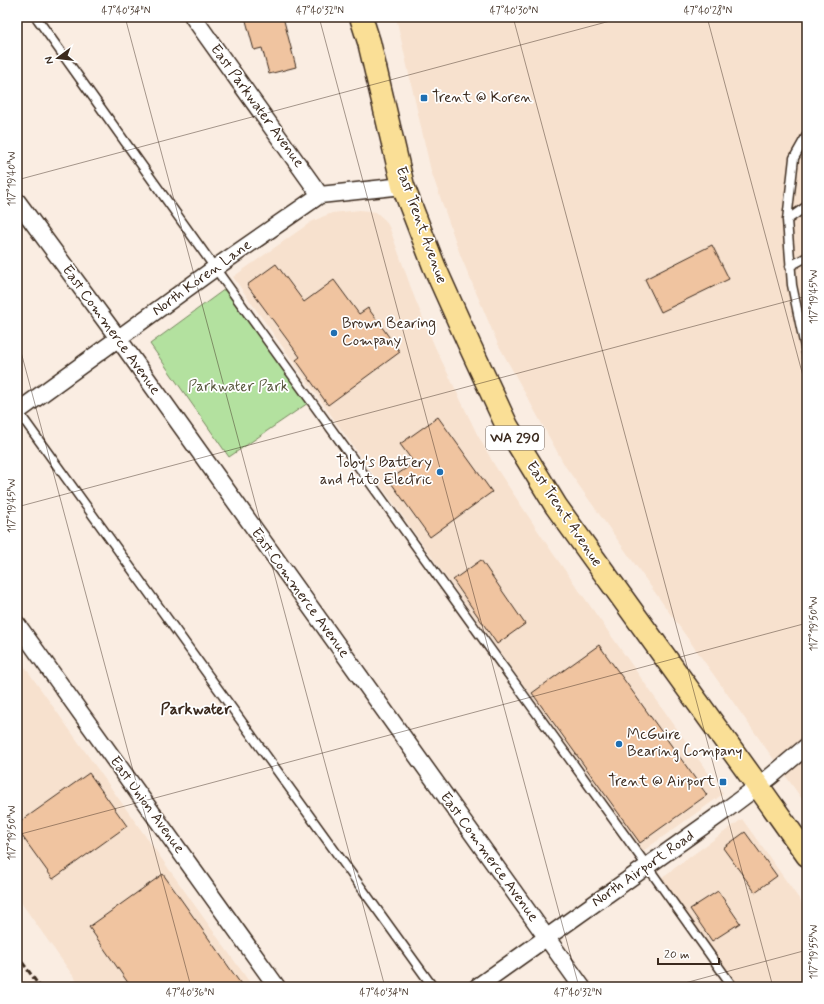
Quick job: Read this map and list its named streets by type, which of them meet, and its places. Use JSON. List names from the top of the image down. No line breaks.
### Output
{"streets":{"main road":["East Trent Avenue","WA 290"],"street":["East Parkwater Avenue","North Koren Lane","East Commerce Avenue","East Union Avenue","North Airport Road"]},"crossings":[["East Parkwater Avenue","North Koren Lane"],["East Trent Avenue","North Koren Lane"],["East Trent Avenue","North Airport Road"],["North Koren Lane","East Commerce Avenue"],["East Commerce Avenue","North Airport Road"]],"districts":["Parkwater"],"parks":["Parkwater Park"],"places":{"transit":["Trent @ Koren","Trent @ Airport"],"other":["Brown Bearing Company","Toby's Battery and Auto Electric","McGuire Bearing Company"]},"scale_bar":"20 m","north":"left","coordinates":["47°40'34\"N","47°40'32\"N","47°40'30\"N","47°40'28\"N","117°19'40\"W","117°19'45\"W","117°19'50\"W","117°19'55\"W","47°40'36\"N"]}
